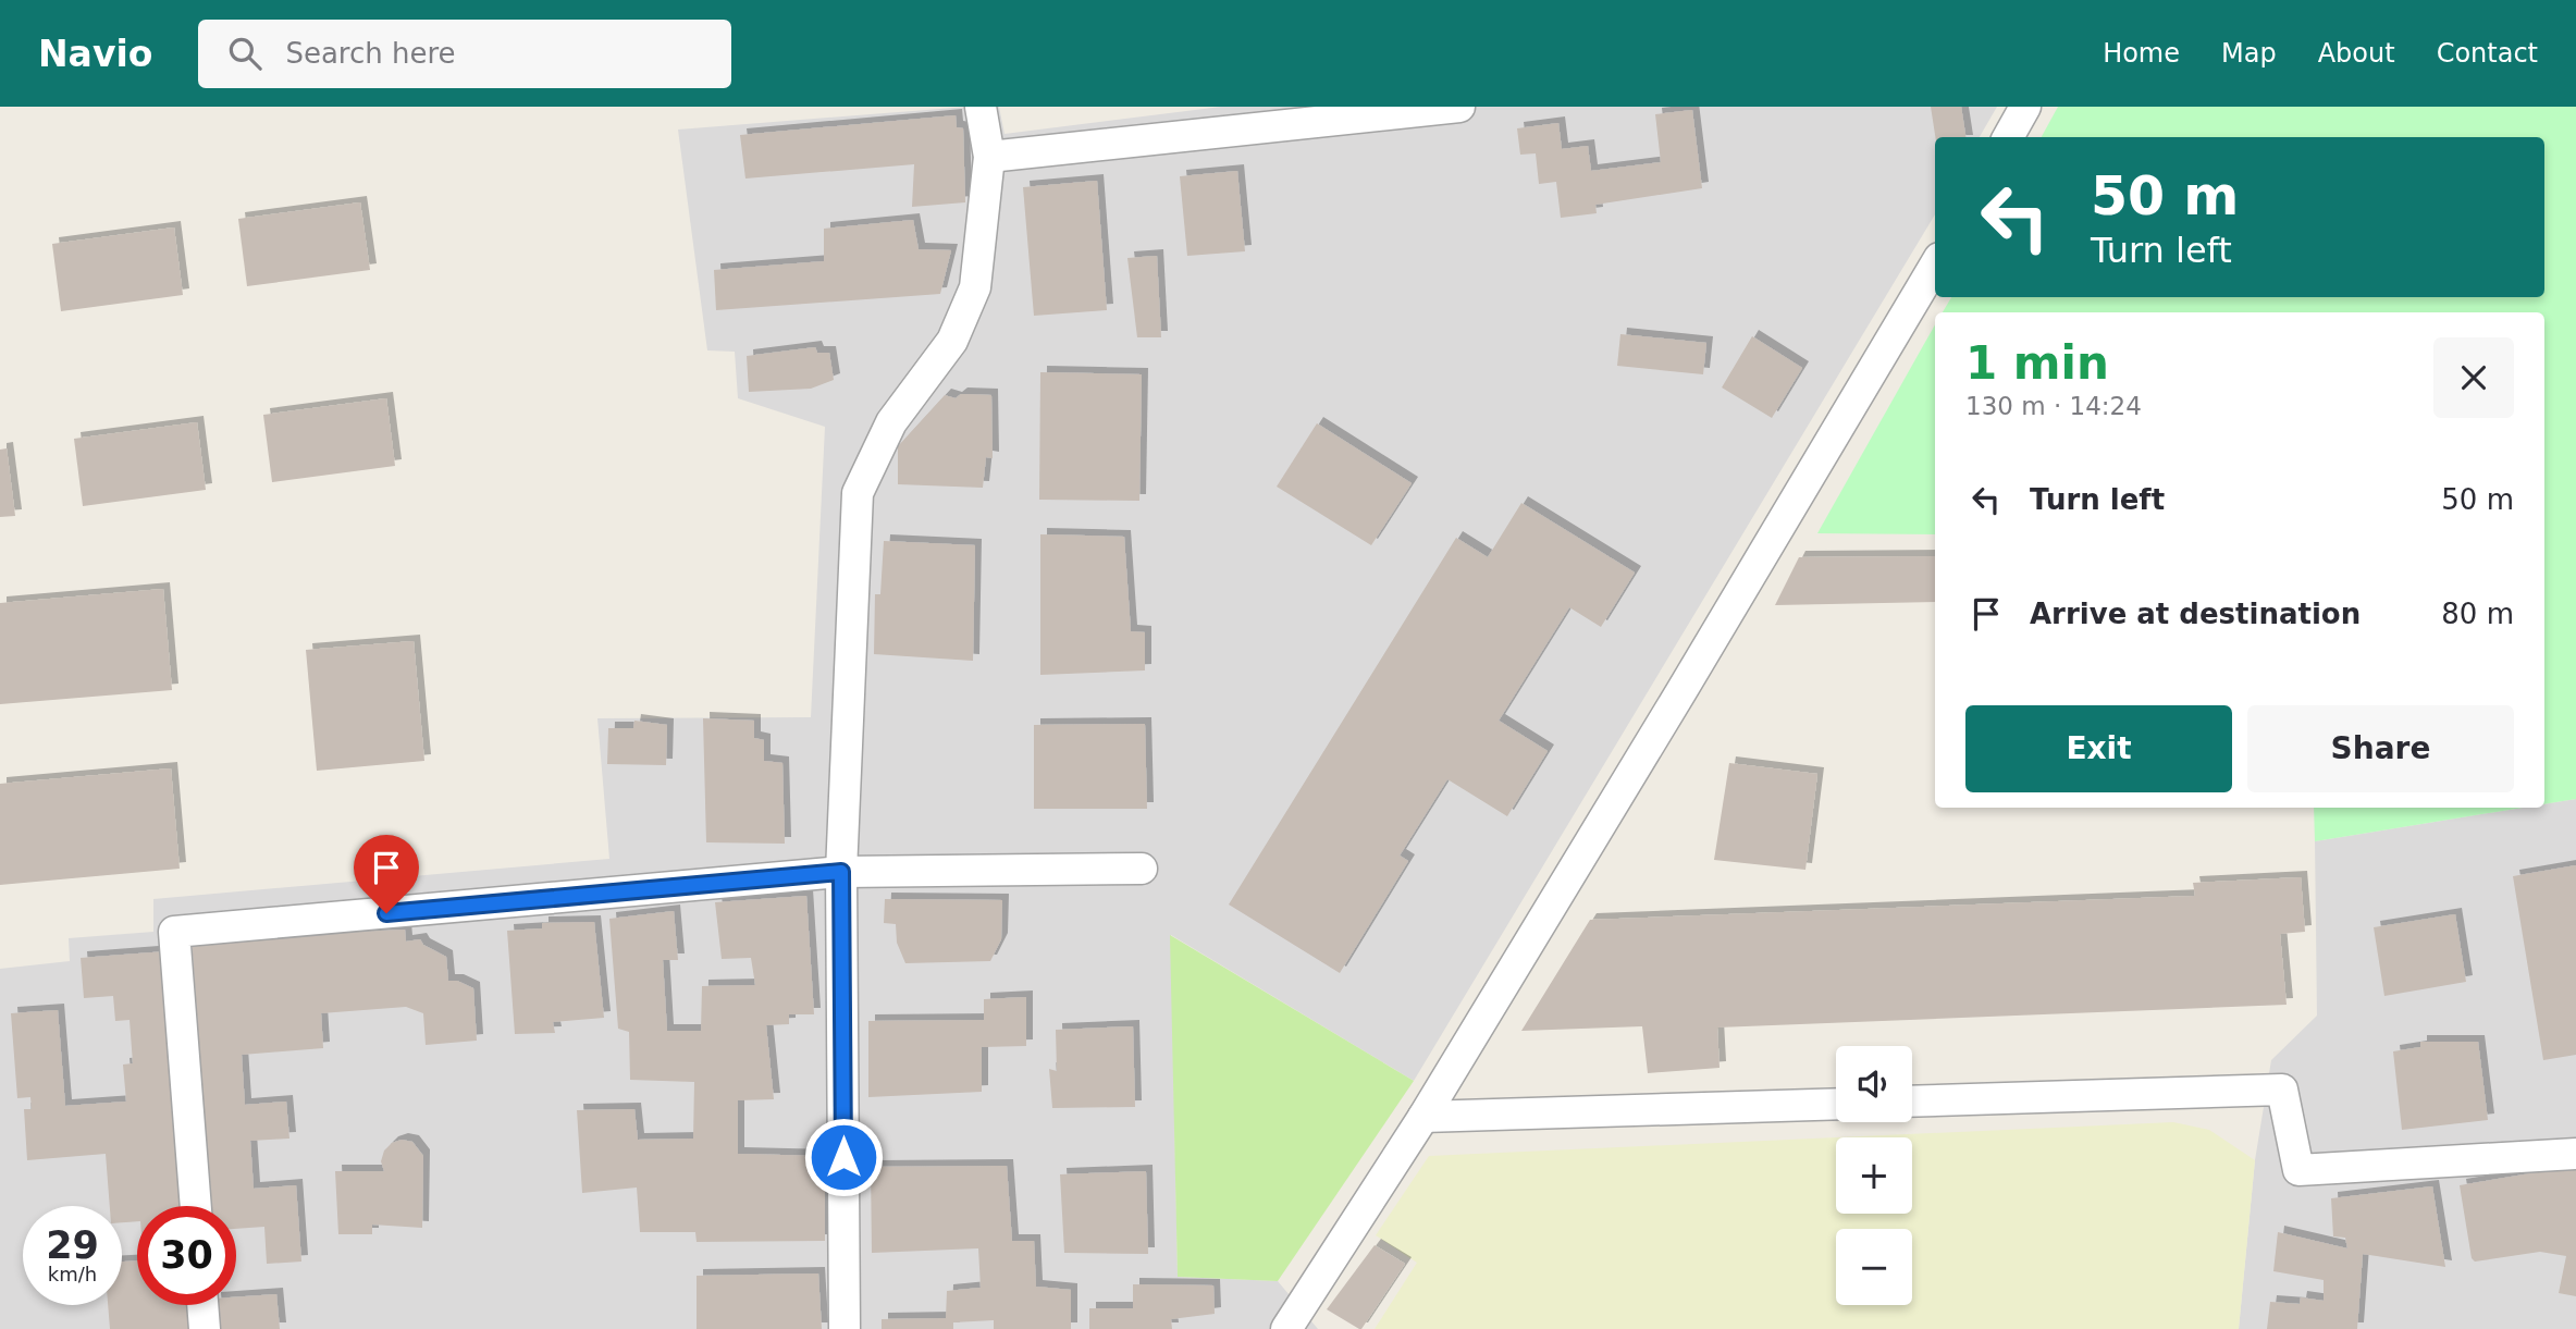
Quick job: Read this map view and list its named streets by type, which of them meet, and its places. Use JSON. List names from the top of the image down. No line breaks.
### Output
{"page":{"header":"Navio","search":"Search here","nav":["Home","Map","About","Contact"],"turn":["50 m","Turn left"],"heading":["1 min","130 m · 14:24"],"list":[{"name":"Turn left","value":"50 m"},{"name":"Arrive at destination","value":"80 m"}],"buttons":["Exit","Share"],"map_buttons":["+","−"],"speed":"29 km/h","limit":"30"}}
